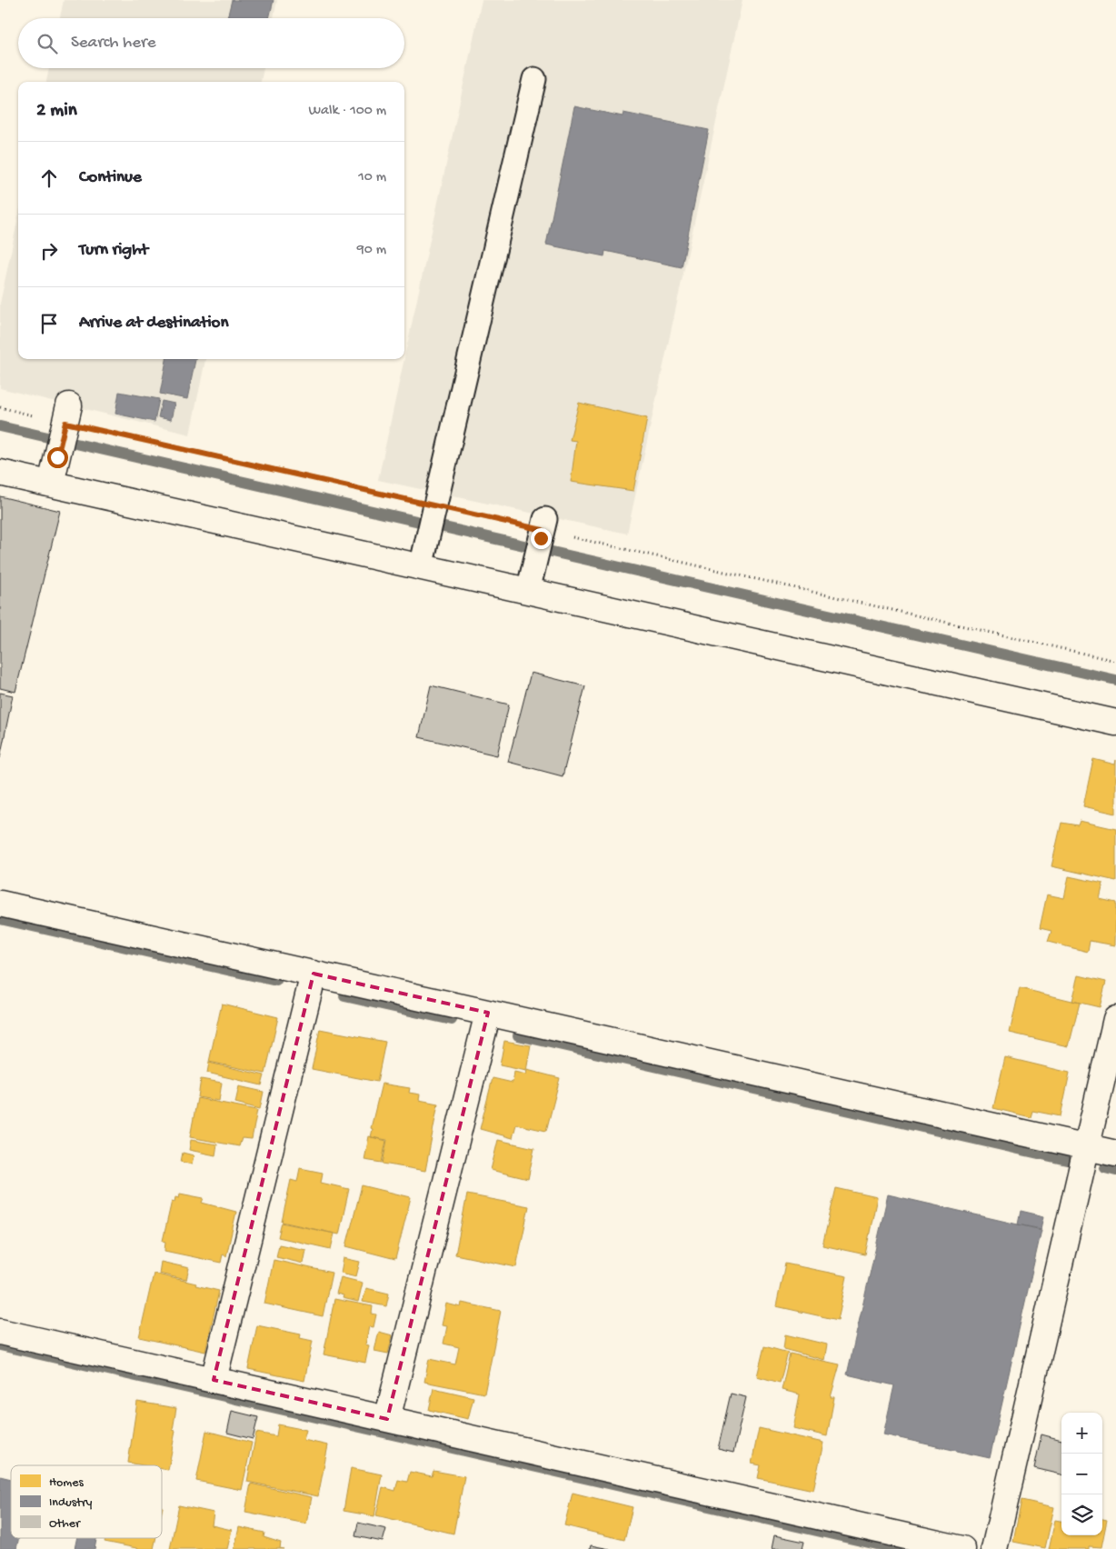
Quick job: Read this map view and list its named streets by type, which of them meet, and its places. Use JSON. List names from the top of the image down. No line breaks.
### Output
{"legend":["Homes","Industry","Other"],"page":{"search":"Search here","heading":["2 min","Walk · 100 m"],"list":[["Continue","10 m"],["Turn right","90 m"],"Arrive at destination"],"map_buttons":["+","−"]}}
